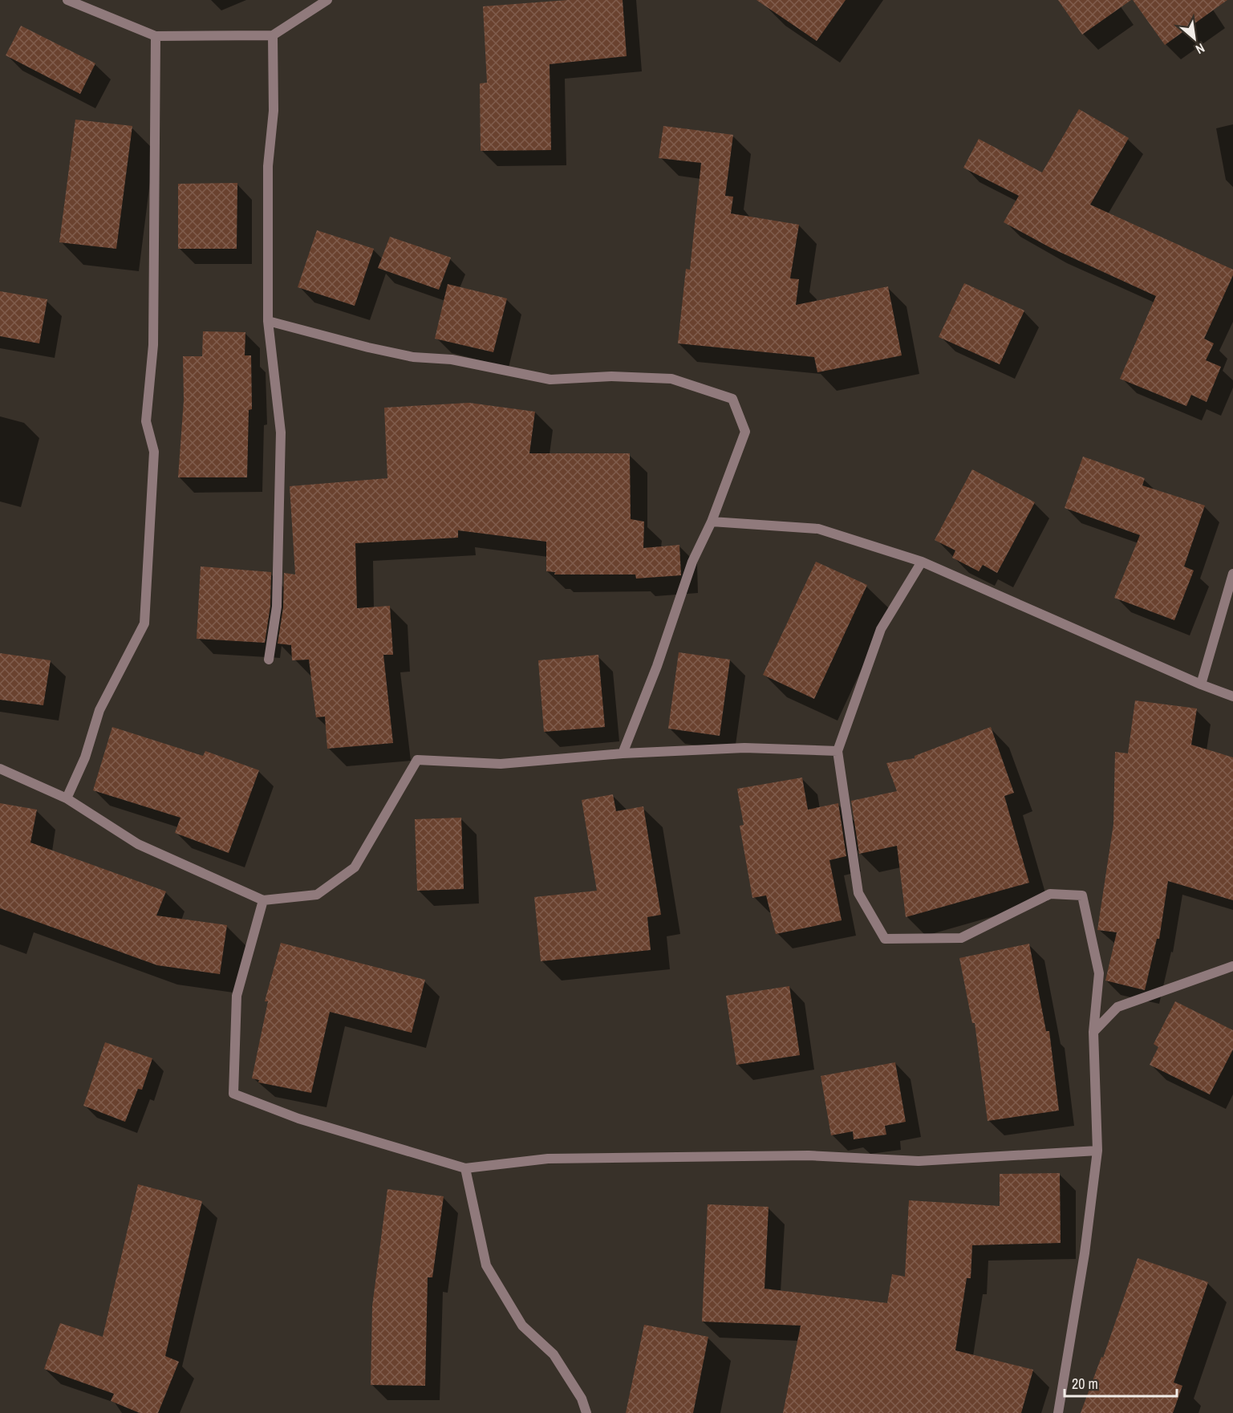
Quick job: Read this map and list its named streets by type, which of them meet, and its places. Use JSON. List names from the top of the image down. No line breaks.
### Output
{"scale_bar":"20 m","north":"bottom right"}
